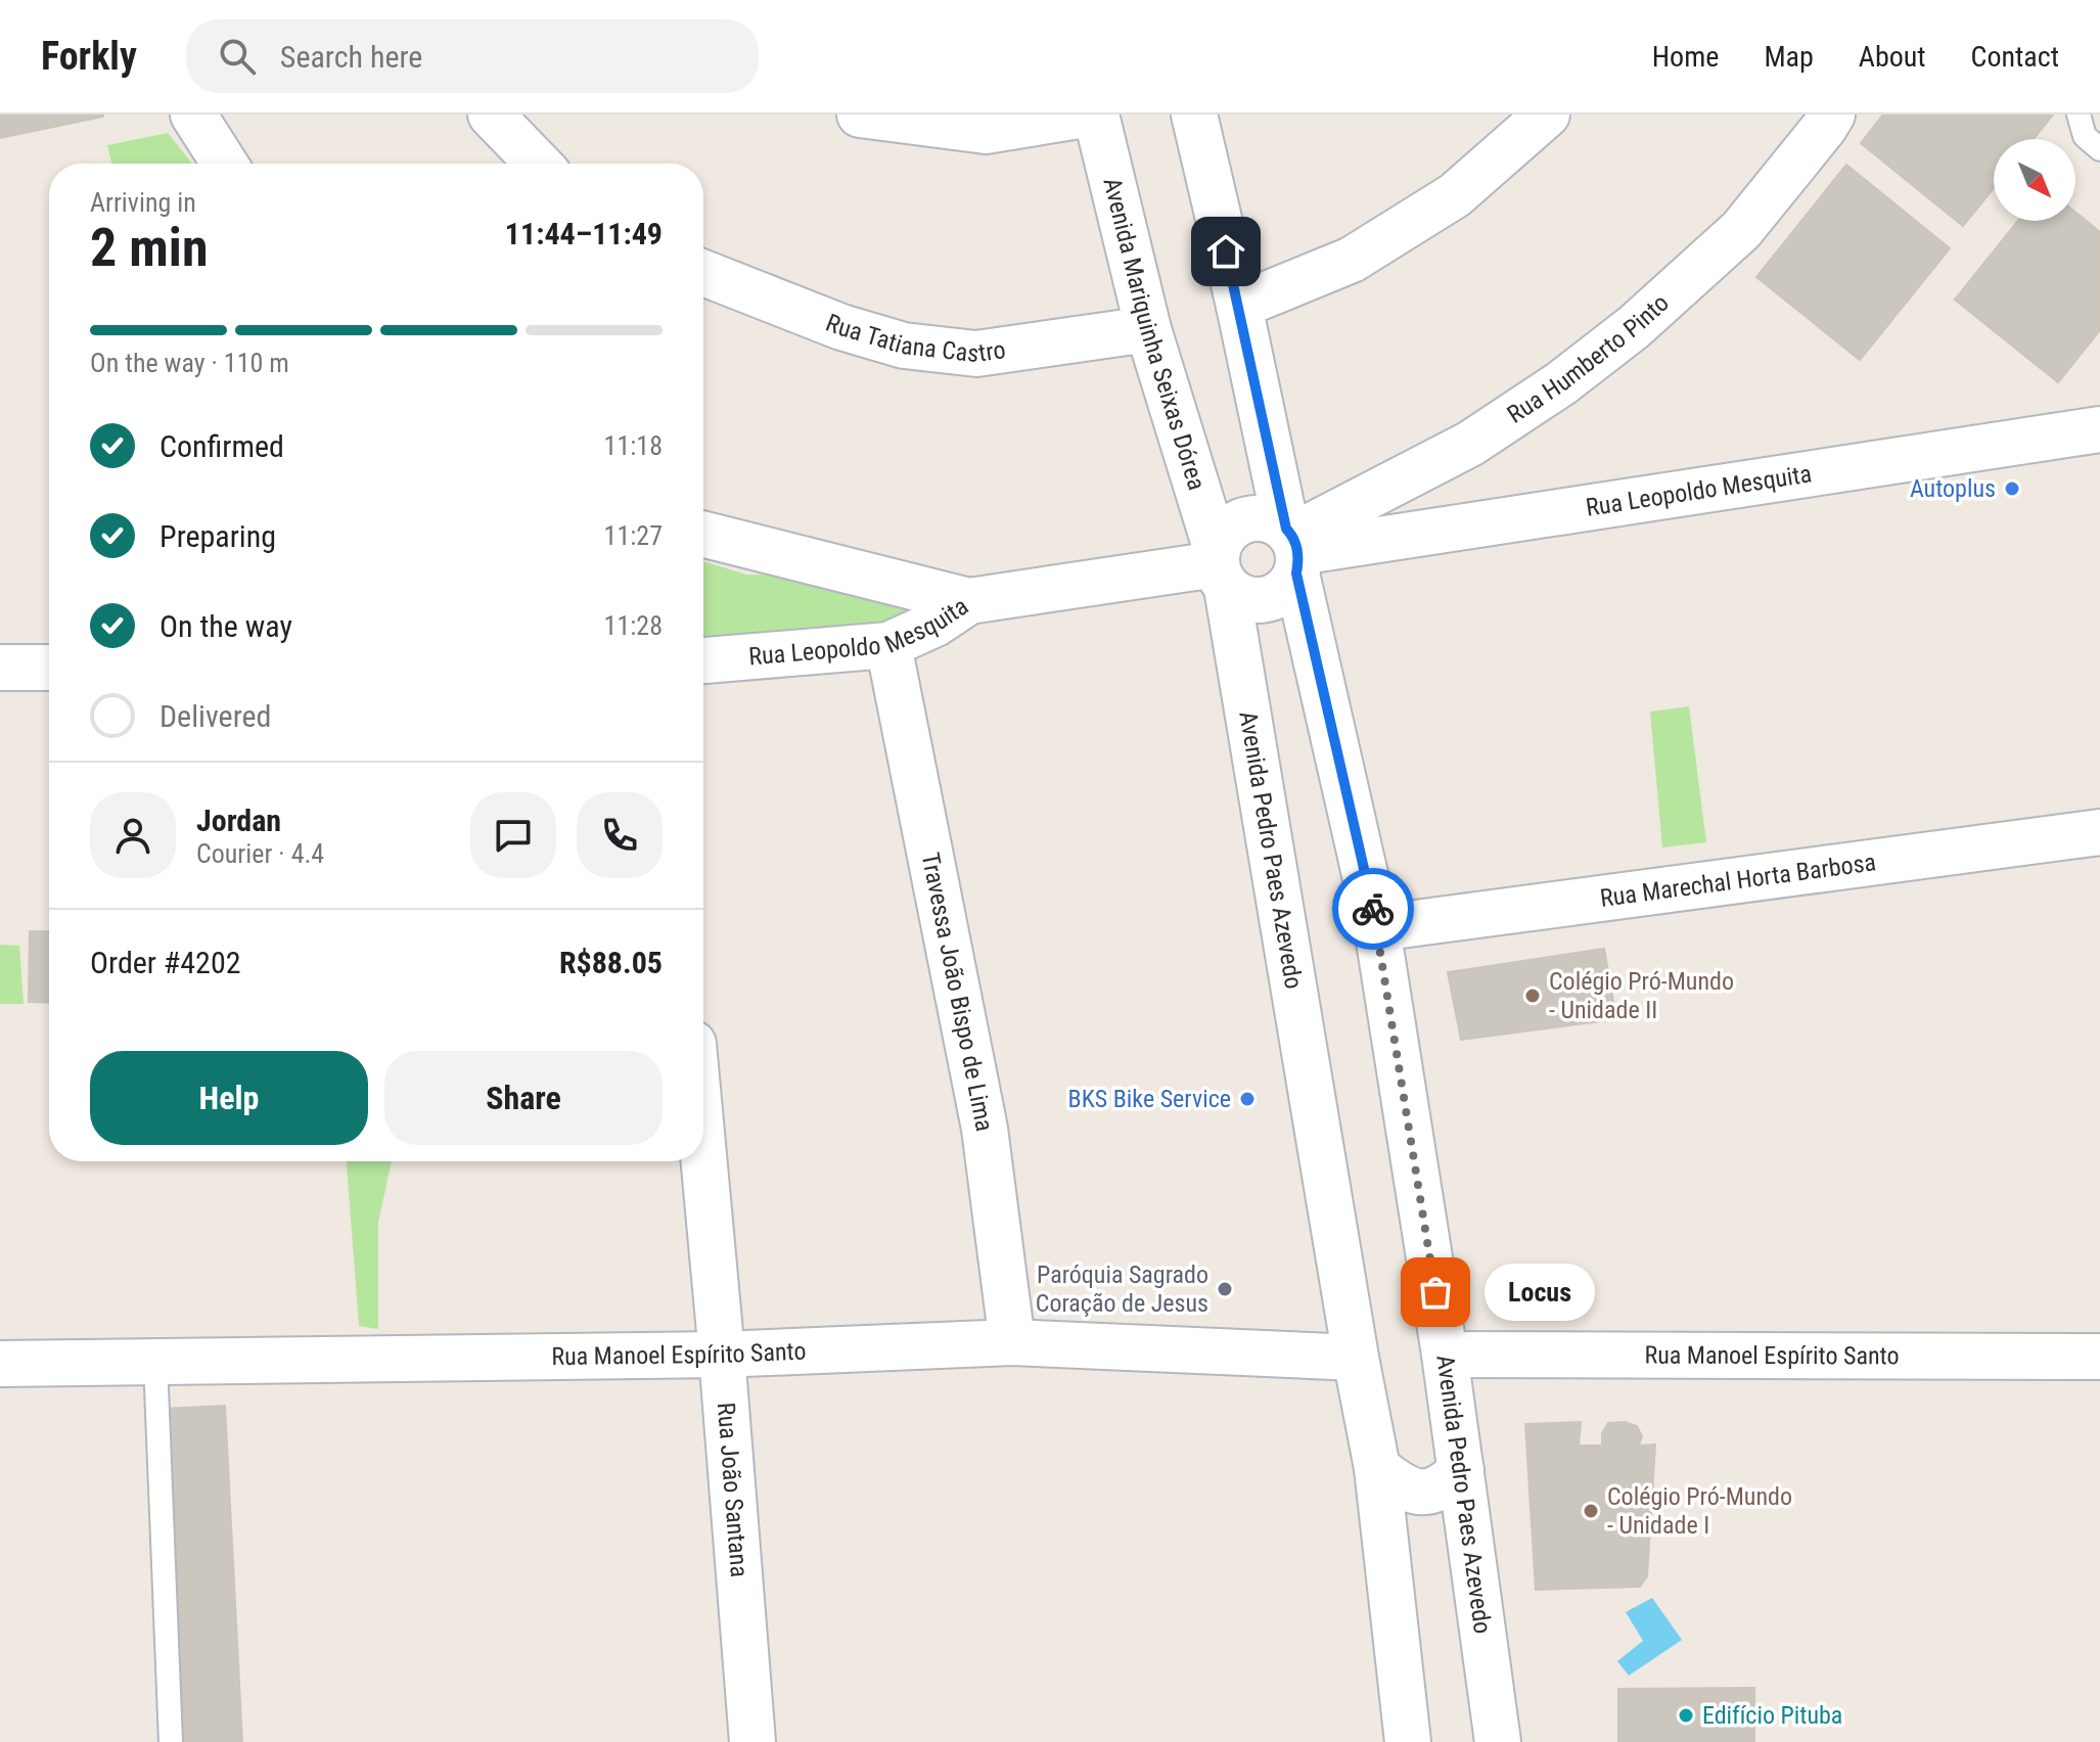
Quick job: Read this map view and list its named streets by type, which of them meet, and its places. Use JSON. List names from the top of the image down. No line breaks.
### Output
{"streets":{"street":["Rua Tatiana Castro","Avenida Mariquinha Seixas Dórea","Rua Humberto Pinto","Rua Leopoldo Mesquita","Avenida Pedro Paes Azevedo","Rua Marechal Horta Barbosa","Travessa João Bispo de Lima","Rua Manoel Espírito Santo","Rua João Santana"]},"crossings":[["Rua Tatiana Castro","Avenida Mariquinha Seixas Dórea"],["Avenida Mariquinha Seixas Dórea","Rua Humberto Pinto"],["Avenida Mariquinha Seixas Dórea","Rua Leopoldo Mesquita"],["Avenida Mariquinha Seixas Dórea","Avenida Pedro Paes Azevedo"],["Rua Humberto Pinto","Rua Leopoldo Mesquita"],["Rua Humberto Pinto","Avenida Pedro Paes Azevedo"],["Rua Leopoldo Mesquita","Avenida Pedro Paes Azevedo"],["Rua Leopoldo Mesquita","Travessa João Bispo de Lima"],["Avenida Pedro Paes Azevedo","Rua Marechal Horta Barbosa"],["Avenida Pedro Paes Azevedo","Rua Manoel Espírito Santo"],["Travessa João Bispo de Lima","Rua Manoel Espírito Santo"],["Rua Manoel Espírito Santo","Rua João Santana"]],"places":["Autoplus","Colégio Pró-Mundo - Unidade II","BKS Bike Service","Paróquia Sagrado Coração de Jesus","Locus","Colégio Pró-Mundo - Unidade I","Edifício Pituba"],"north":"bottom right","page":{"header":"Forkly","search":"Search here","nav":["Home","Map","About","Contact"],"heading":["2 min","Arriving in","11:44–11:49"],"panel":["Jordan","Courier · 4.4","Order #4202","R$88.05"],"bar":"On the way · 110 m","list":[["Confirmed","11:18"],["Preparing","11:27"],["On the way","11:28"],"Delivered"],"buttons":["Help","Share"],"bubble":"Locus"}}
